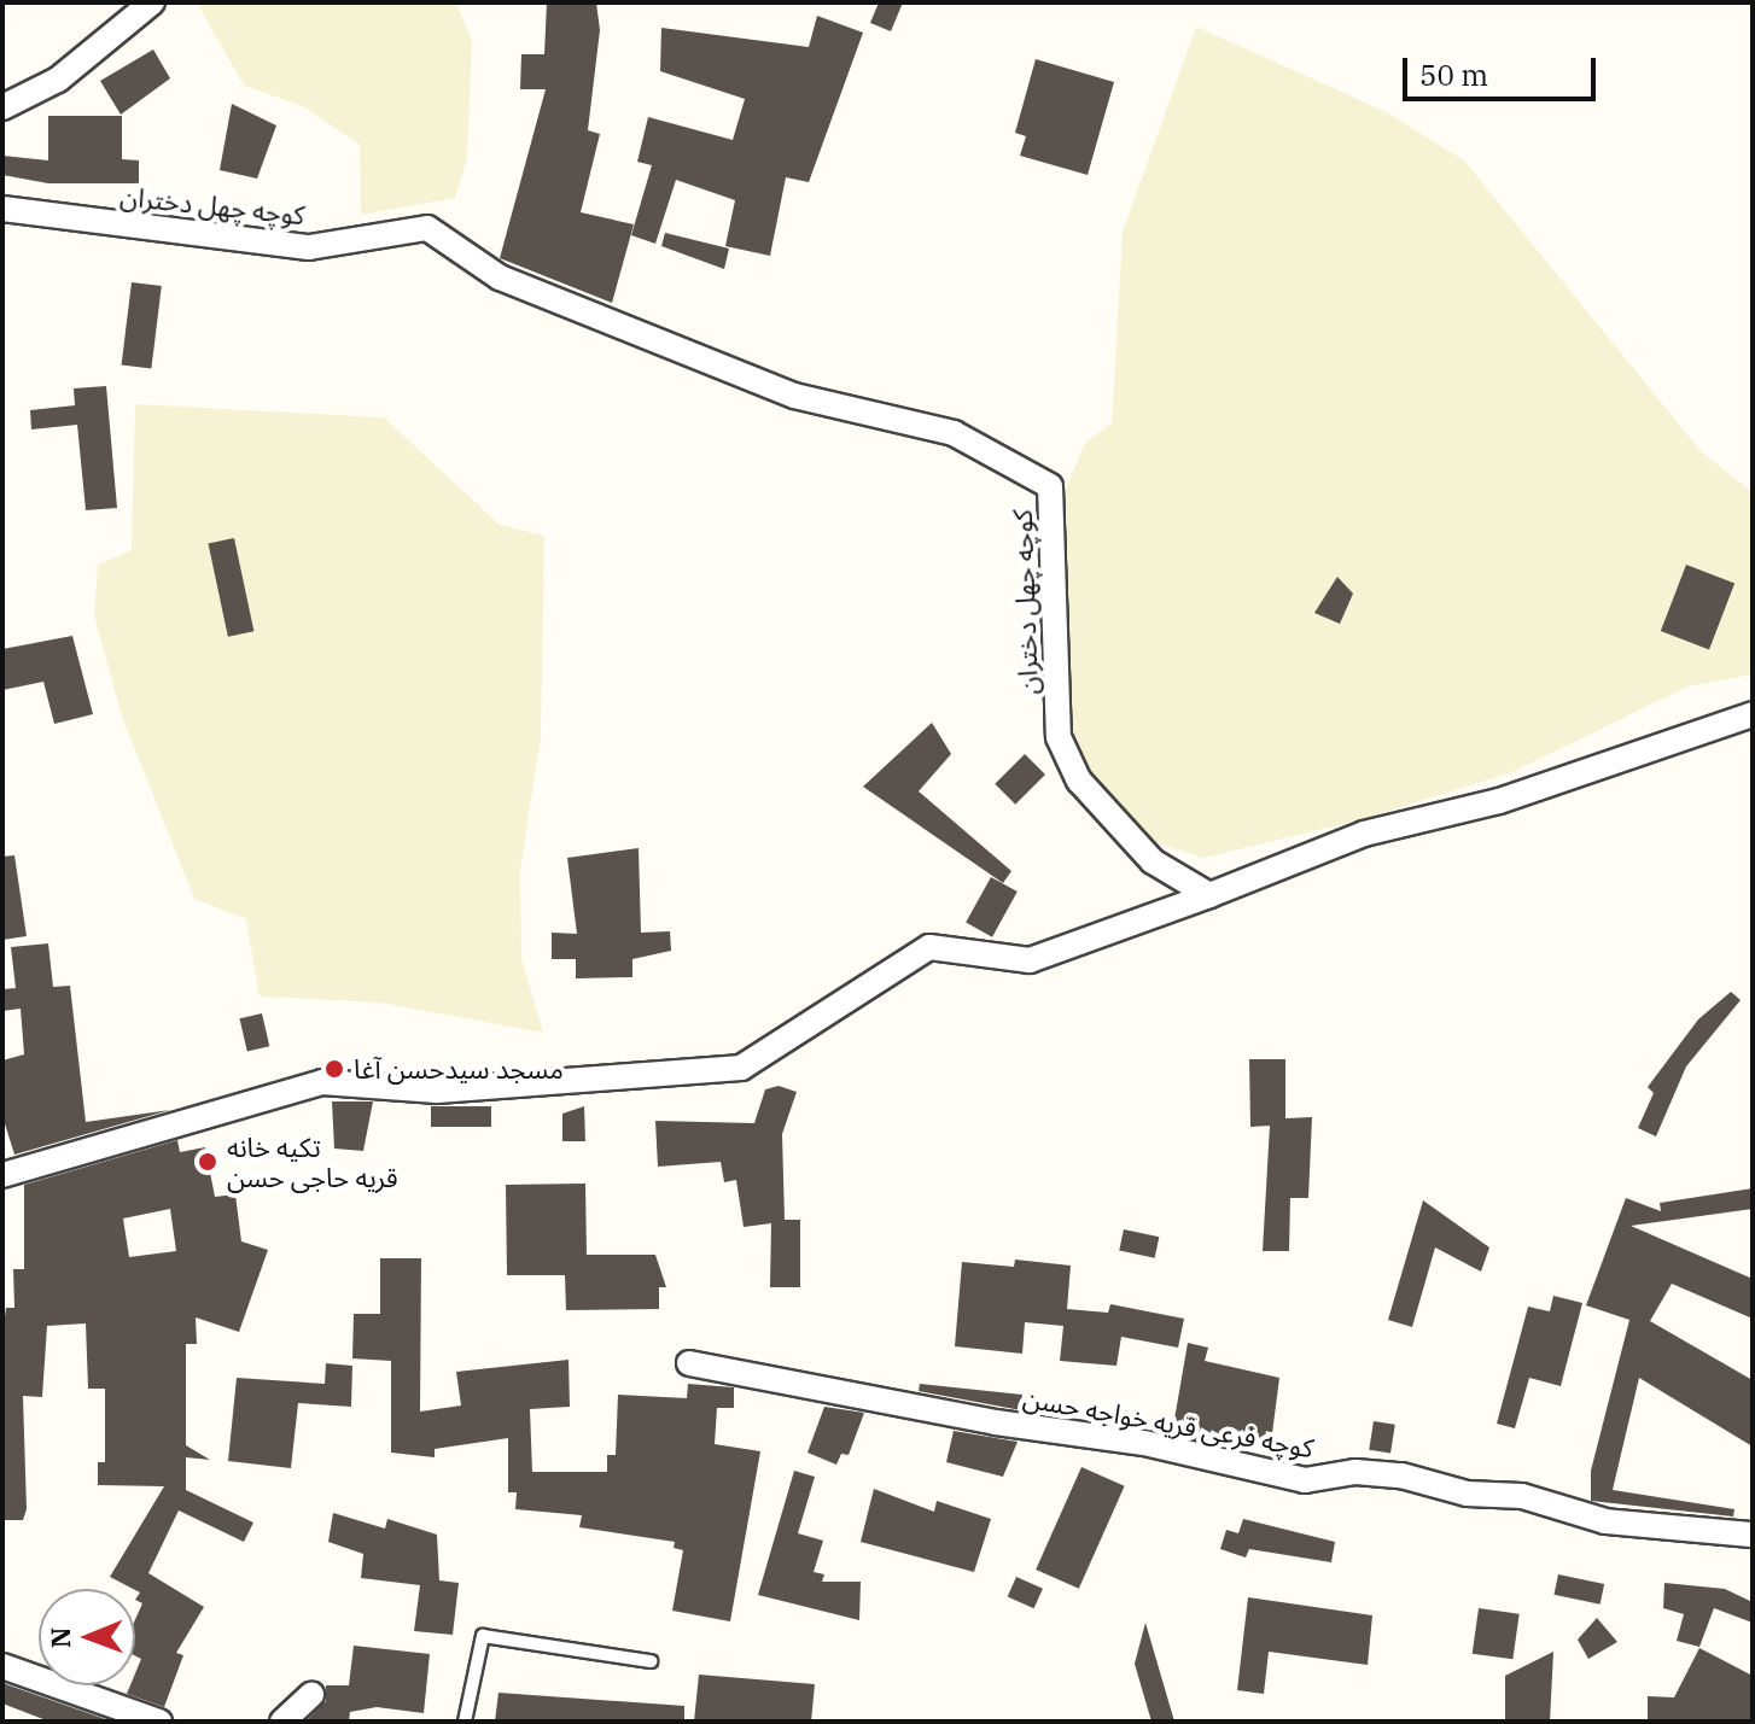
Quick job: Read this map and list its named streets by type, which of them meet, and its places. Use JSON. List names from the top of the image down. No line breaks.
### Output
{"streets":{"street":["کوچه چهل دختران","کوچه فرعی قریه خواجه حسن"]},"places":["مسجد سیدحسن آغا","تکیه خانه قریه حاجی حسن"],"scale_bar":"50 m","north":"left"}
